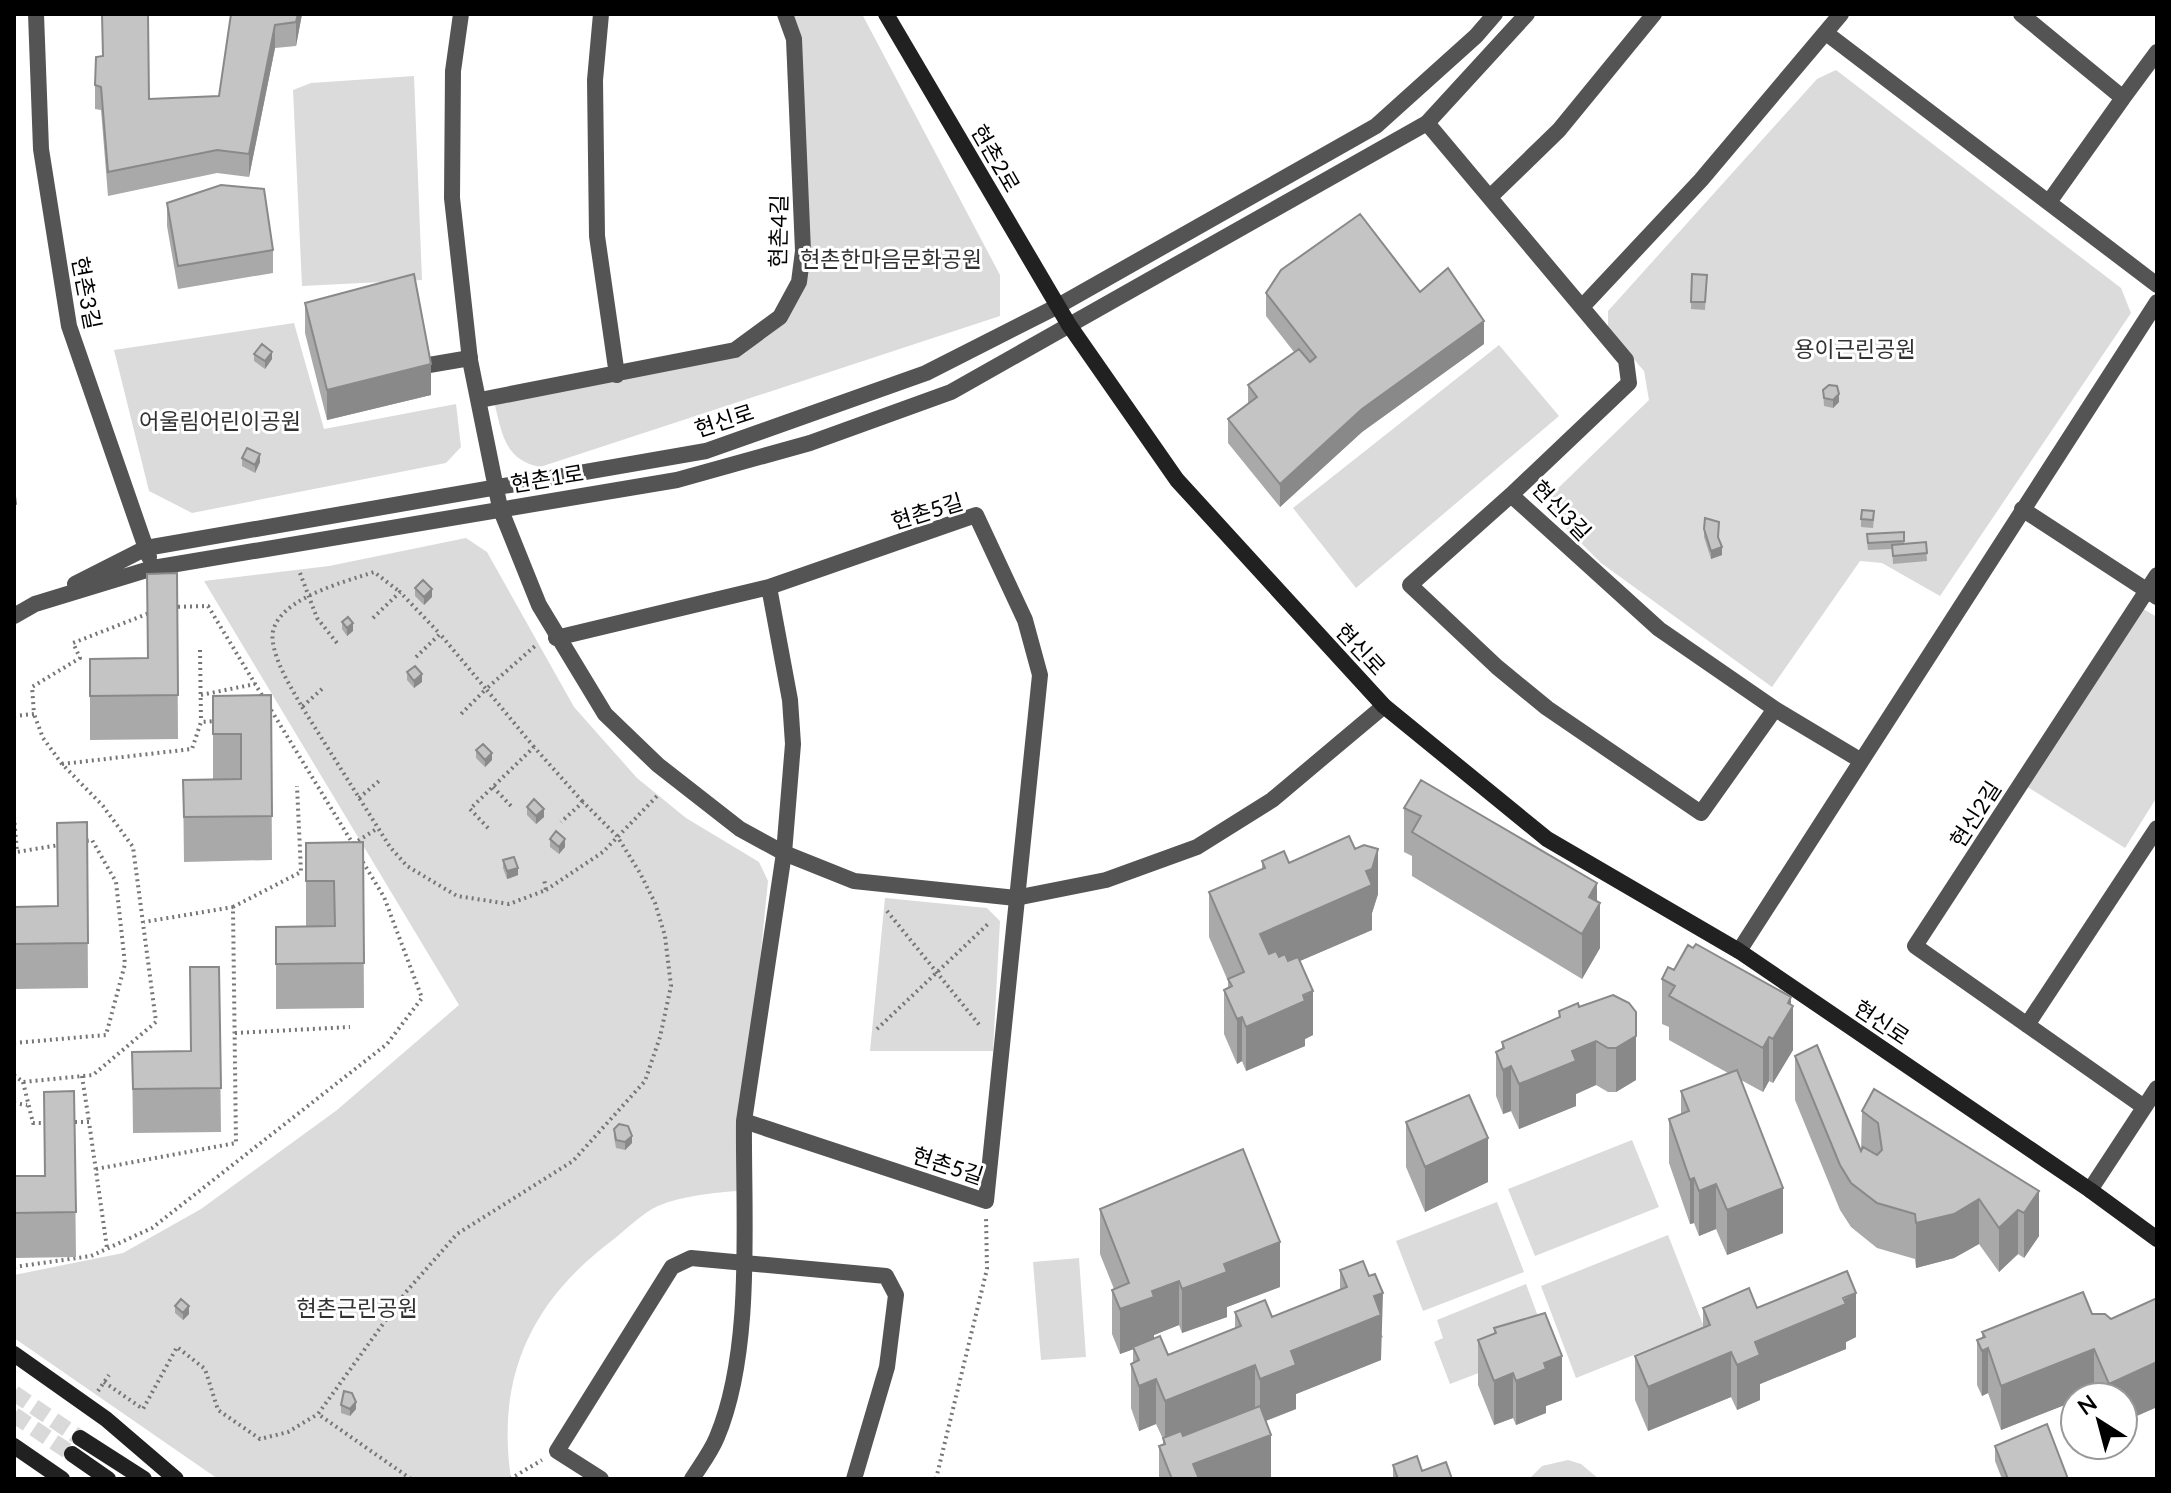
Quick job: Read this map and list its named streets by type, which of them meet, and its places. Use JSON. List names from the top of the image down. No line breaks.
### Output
{"streets":{"main road":["현촌2로","현신로"],"street":["현촌4길","현촌3길","현촌1로","현신3길","현촌5길","현신2길"]},"crossings":[["현촌2로","현신로"],["현촌2로","현촌1로"],["현촌3길","현신로"],["현촌3길","현촌1로"],["현신로","현촌1로"]],"parks":["현촌한마음문화공원","용이근린공원","어울림어린이공원","현촌근린공원"],"north":"top left"}
